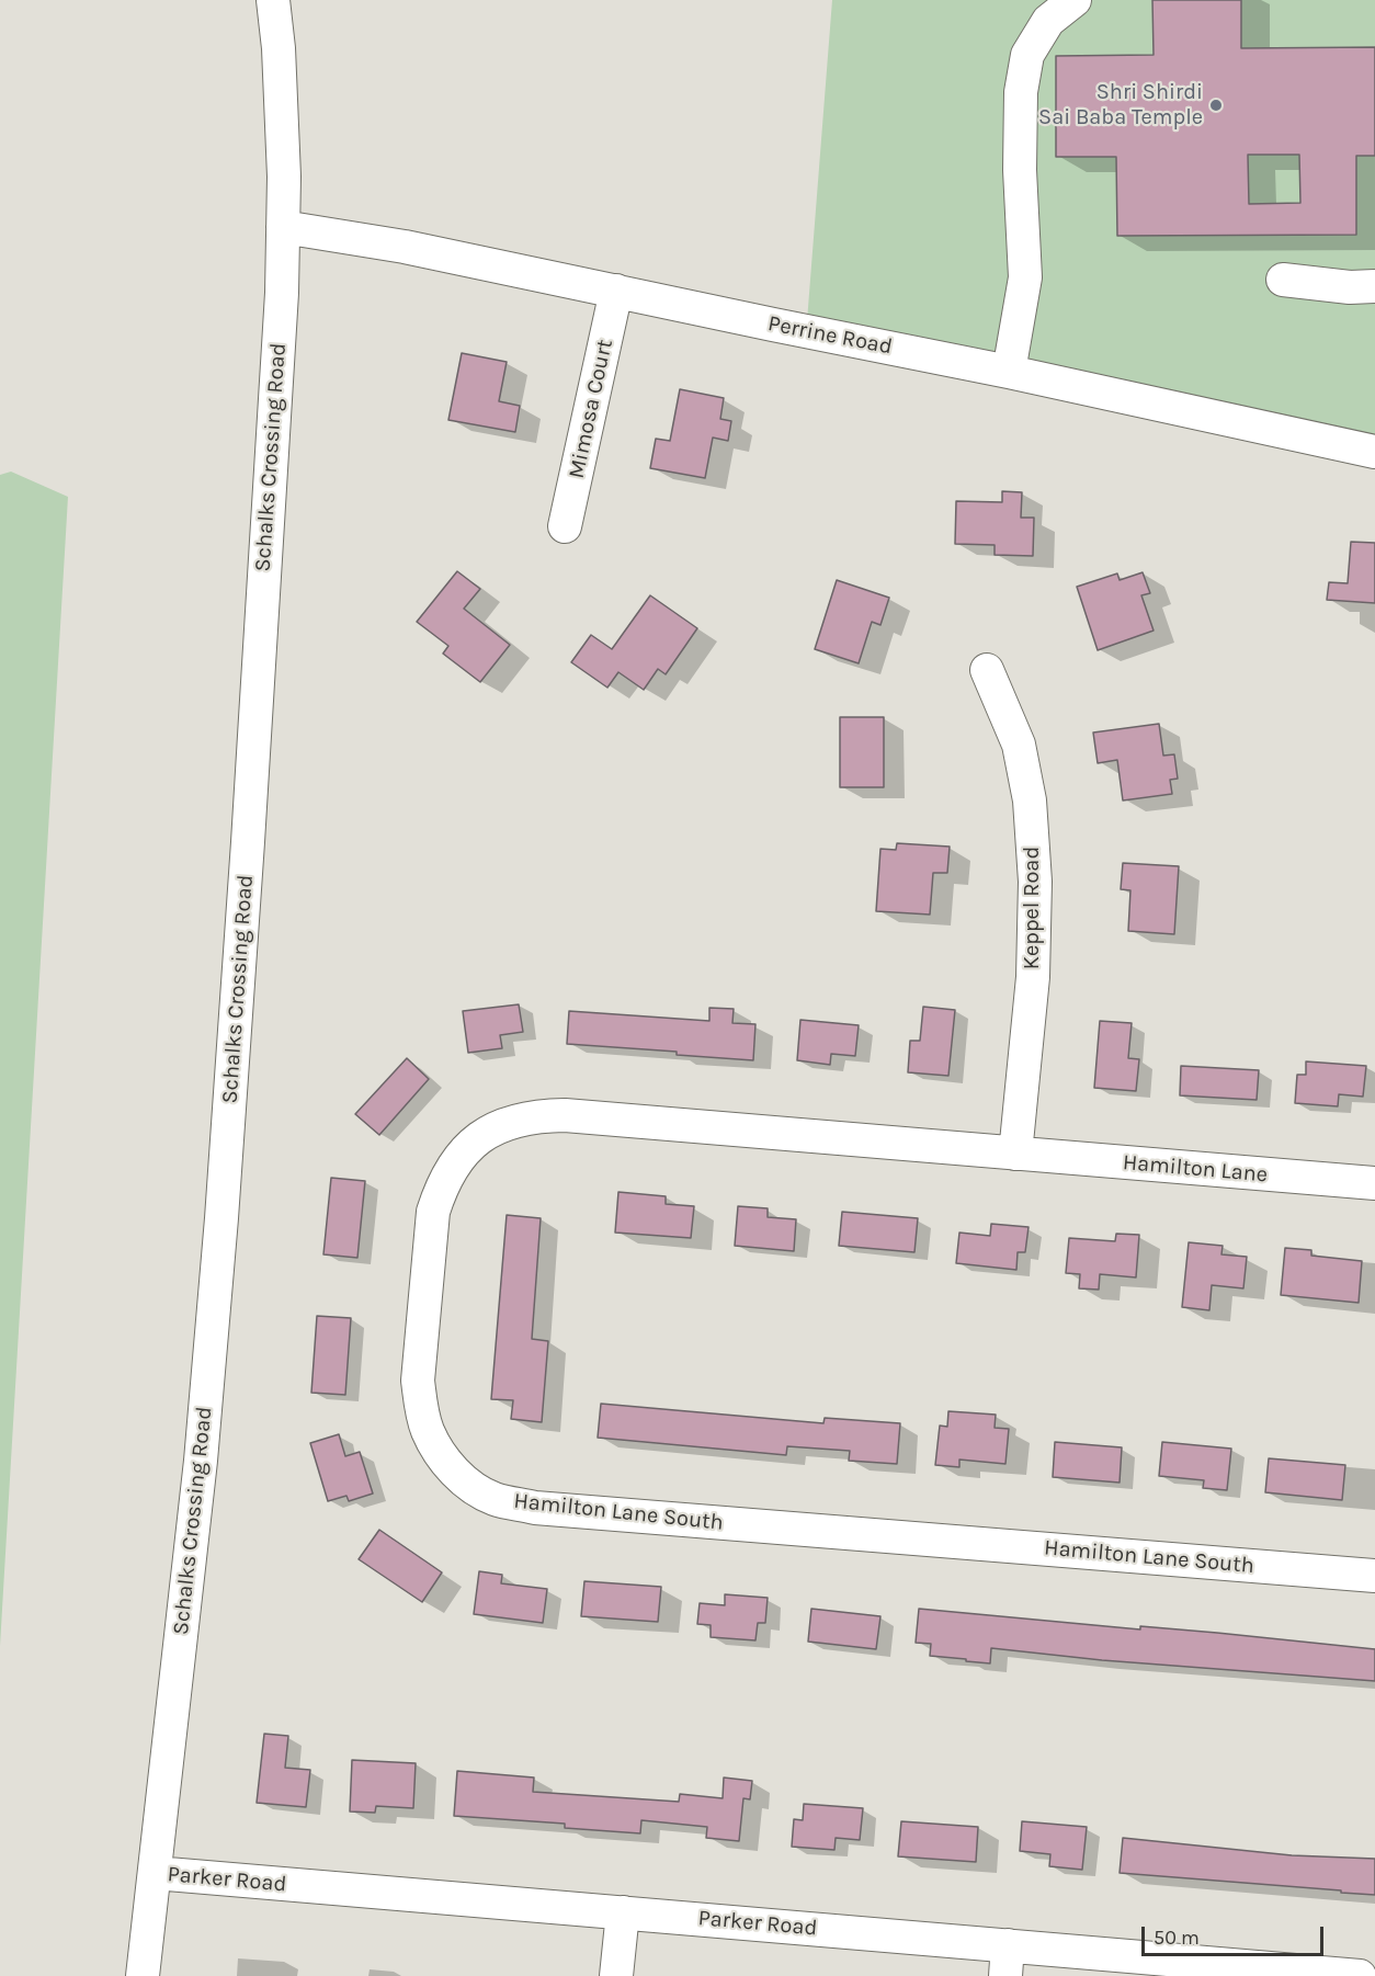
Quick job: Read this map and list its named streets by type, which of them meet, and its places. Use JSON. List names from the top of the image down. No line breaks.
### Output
{"streets":{"street":["Perrine Road","Mimosa Court","Schalks Crossing Road","Keppel Road","Hamilton Lane","Hamilton Lane South","Parker Road"]},"crossings":[["Perrine Road","Mimosa Court"],["Perrine Road","Schalks Crossing Road"],["Schalks Crossing Road","Parker Road"],["Keppel Road","Hamilton Lane"],["Keppel Road","Hamilton Lane South"],["Hamilton Lane","Hamilton Lane South"]],"places":["Shri Shirdi Sai Baba Temple"],"scale_bar":"50 m"}
